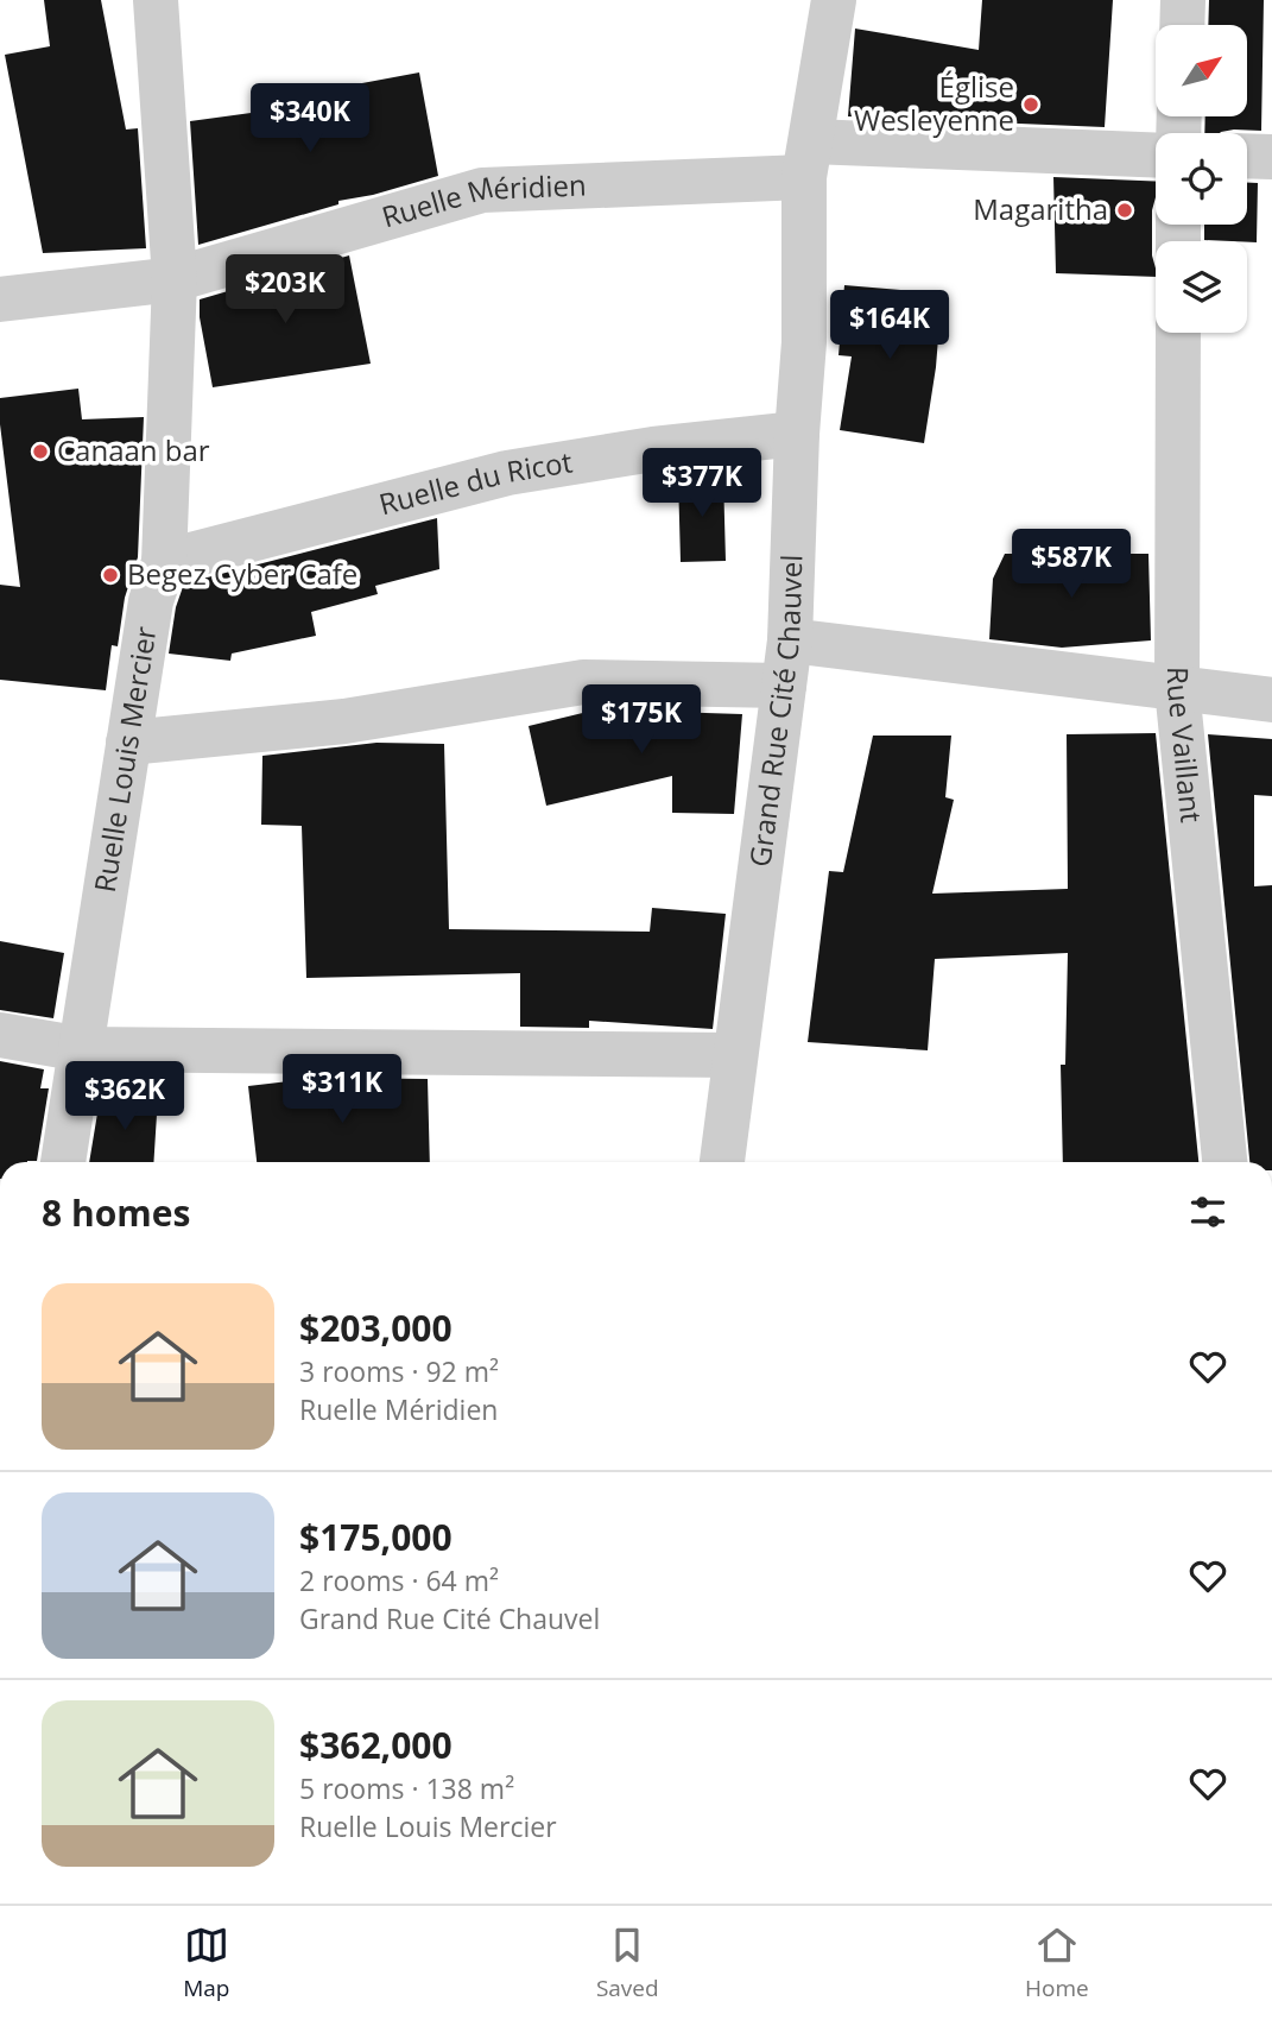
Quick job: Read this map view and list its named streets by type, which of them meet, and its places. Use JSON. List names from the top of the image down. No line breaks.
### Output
{"streets":{"street":["Ruelle Méridien","Ruelle du Ricot","Grand Rue Cité Chauvel","Rue Vaillant","Ruelle Louis Mercier"]},"crossings":[["Ruelle Méridien","Grand Rue Cité Chauvel"],["Ruelle Méridien","Ruelle Louis Mercier"],["Ruelle du Ricot","Grand Rue Cité Chauvel"],["Ruelle du Ricot","Ruelle Louis Mercier"]],"places":["Église Wesleyenne","Magaritha","Canaan bar","Begez Cyber Cafe"],"north":"top right","page":{"price":["$340K","$203K","$164K","$377K","$587K","$175K","$311K","$362K"],"heading":"8 homes","list":[{"name":"$203,000","note":"3 rooms · 92 m² · Ruelle Méridien"},{"name":"$175,000","note":"2 rooms · 64 m² · Grand Rue Cité Chauvel"},{"name":"$362,000","note":"5 rooms · 138 m² · Ruelle Louis Mercier"}],"tabs":["Map","Saved","Home"]}}
